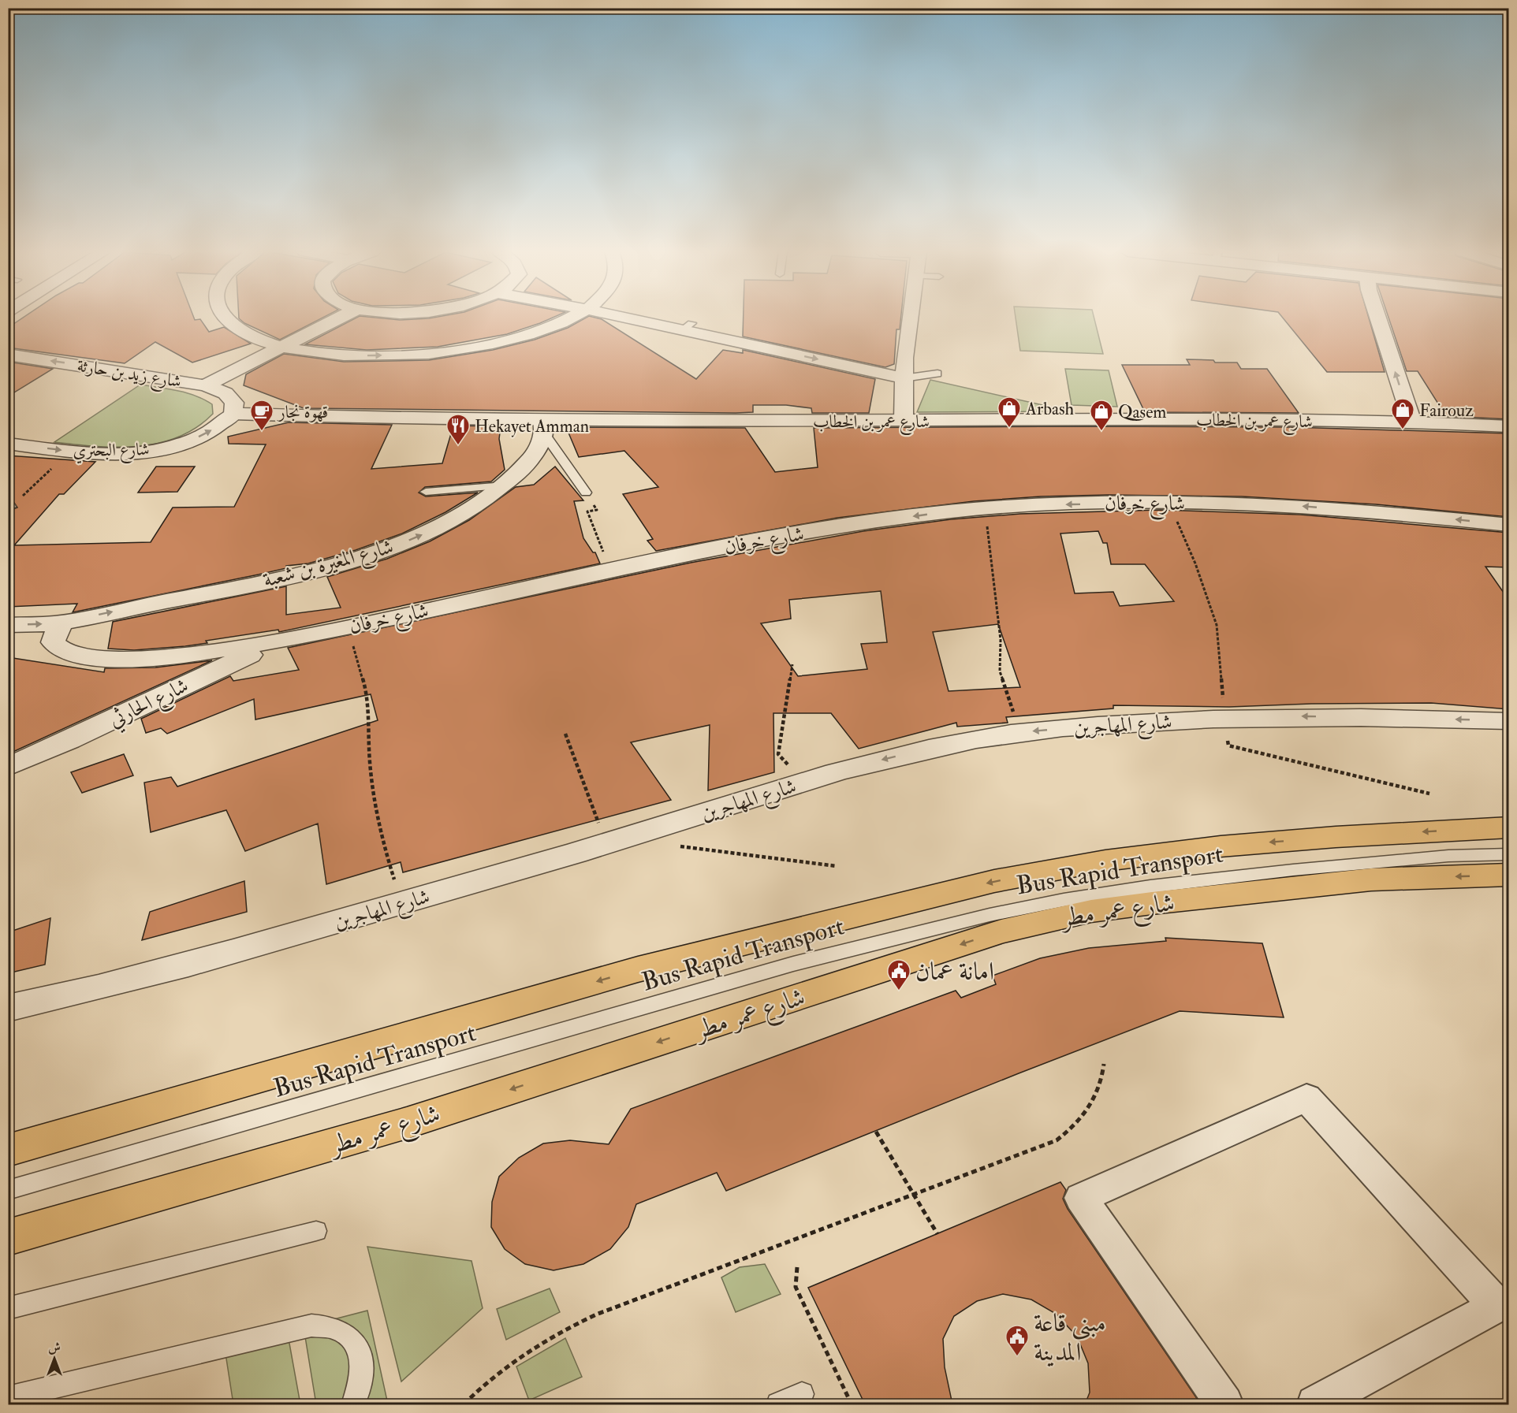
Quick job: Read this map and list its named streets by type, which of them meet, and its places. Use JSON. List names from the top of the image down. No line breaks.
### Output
{"streets":{"main road":["شارع عمر مطر"],"street":["شارع زيد بن حارثة","شارع عمر بن الخطاب","شارع البحتري","شارع خرفان","شارع المغيرة بن شعبة","شارع الحارثي","شارع المهاجرين"],"lane":["Bus Rapid Transport"]},"crossings":[["شارع زيد بن حارثة","شارع عمر بن الخطاب"],["شارع زيد بن حارثة","شارع البحتري"],["شارع عمر بن الخطاب","شارع البحتري"],["شارع عمر بن الخطاب","شارع المغيرة بن شعبة"],["شارع خرفان","شارع المغيرة بن شعبة"],["شارع خرفان","شارع الحارثي"]],"one_way":["شارع زيد بن حارثة","شارع البحتري","شارع خرفان","شارع المهاجرين"],"places":{"shop":["Arbash","Fairouz","Qasem"],"cafe":["قهوة نجار"],"restaurant":["Hekayet Amman"],"public building":["امانة عمان","مبنى قاعة المدينة"]},"north":"top"}
